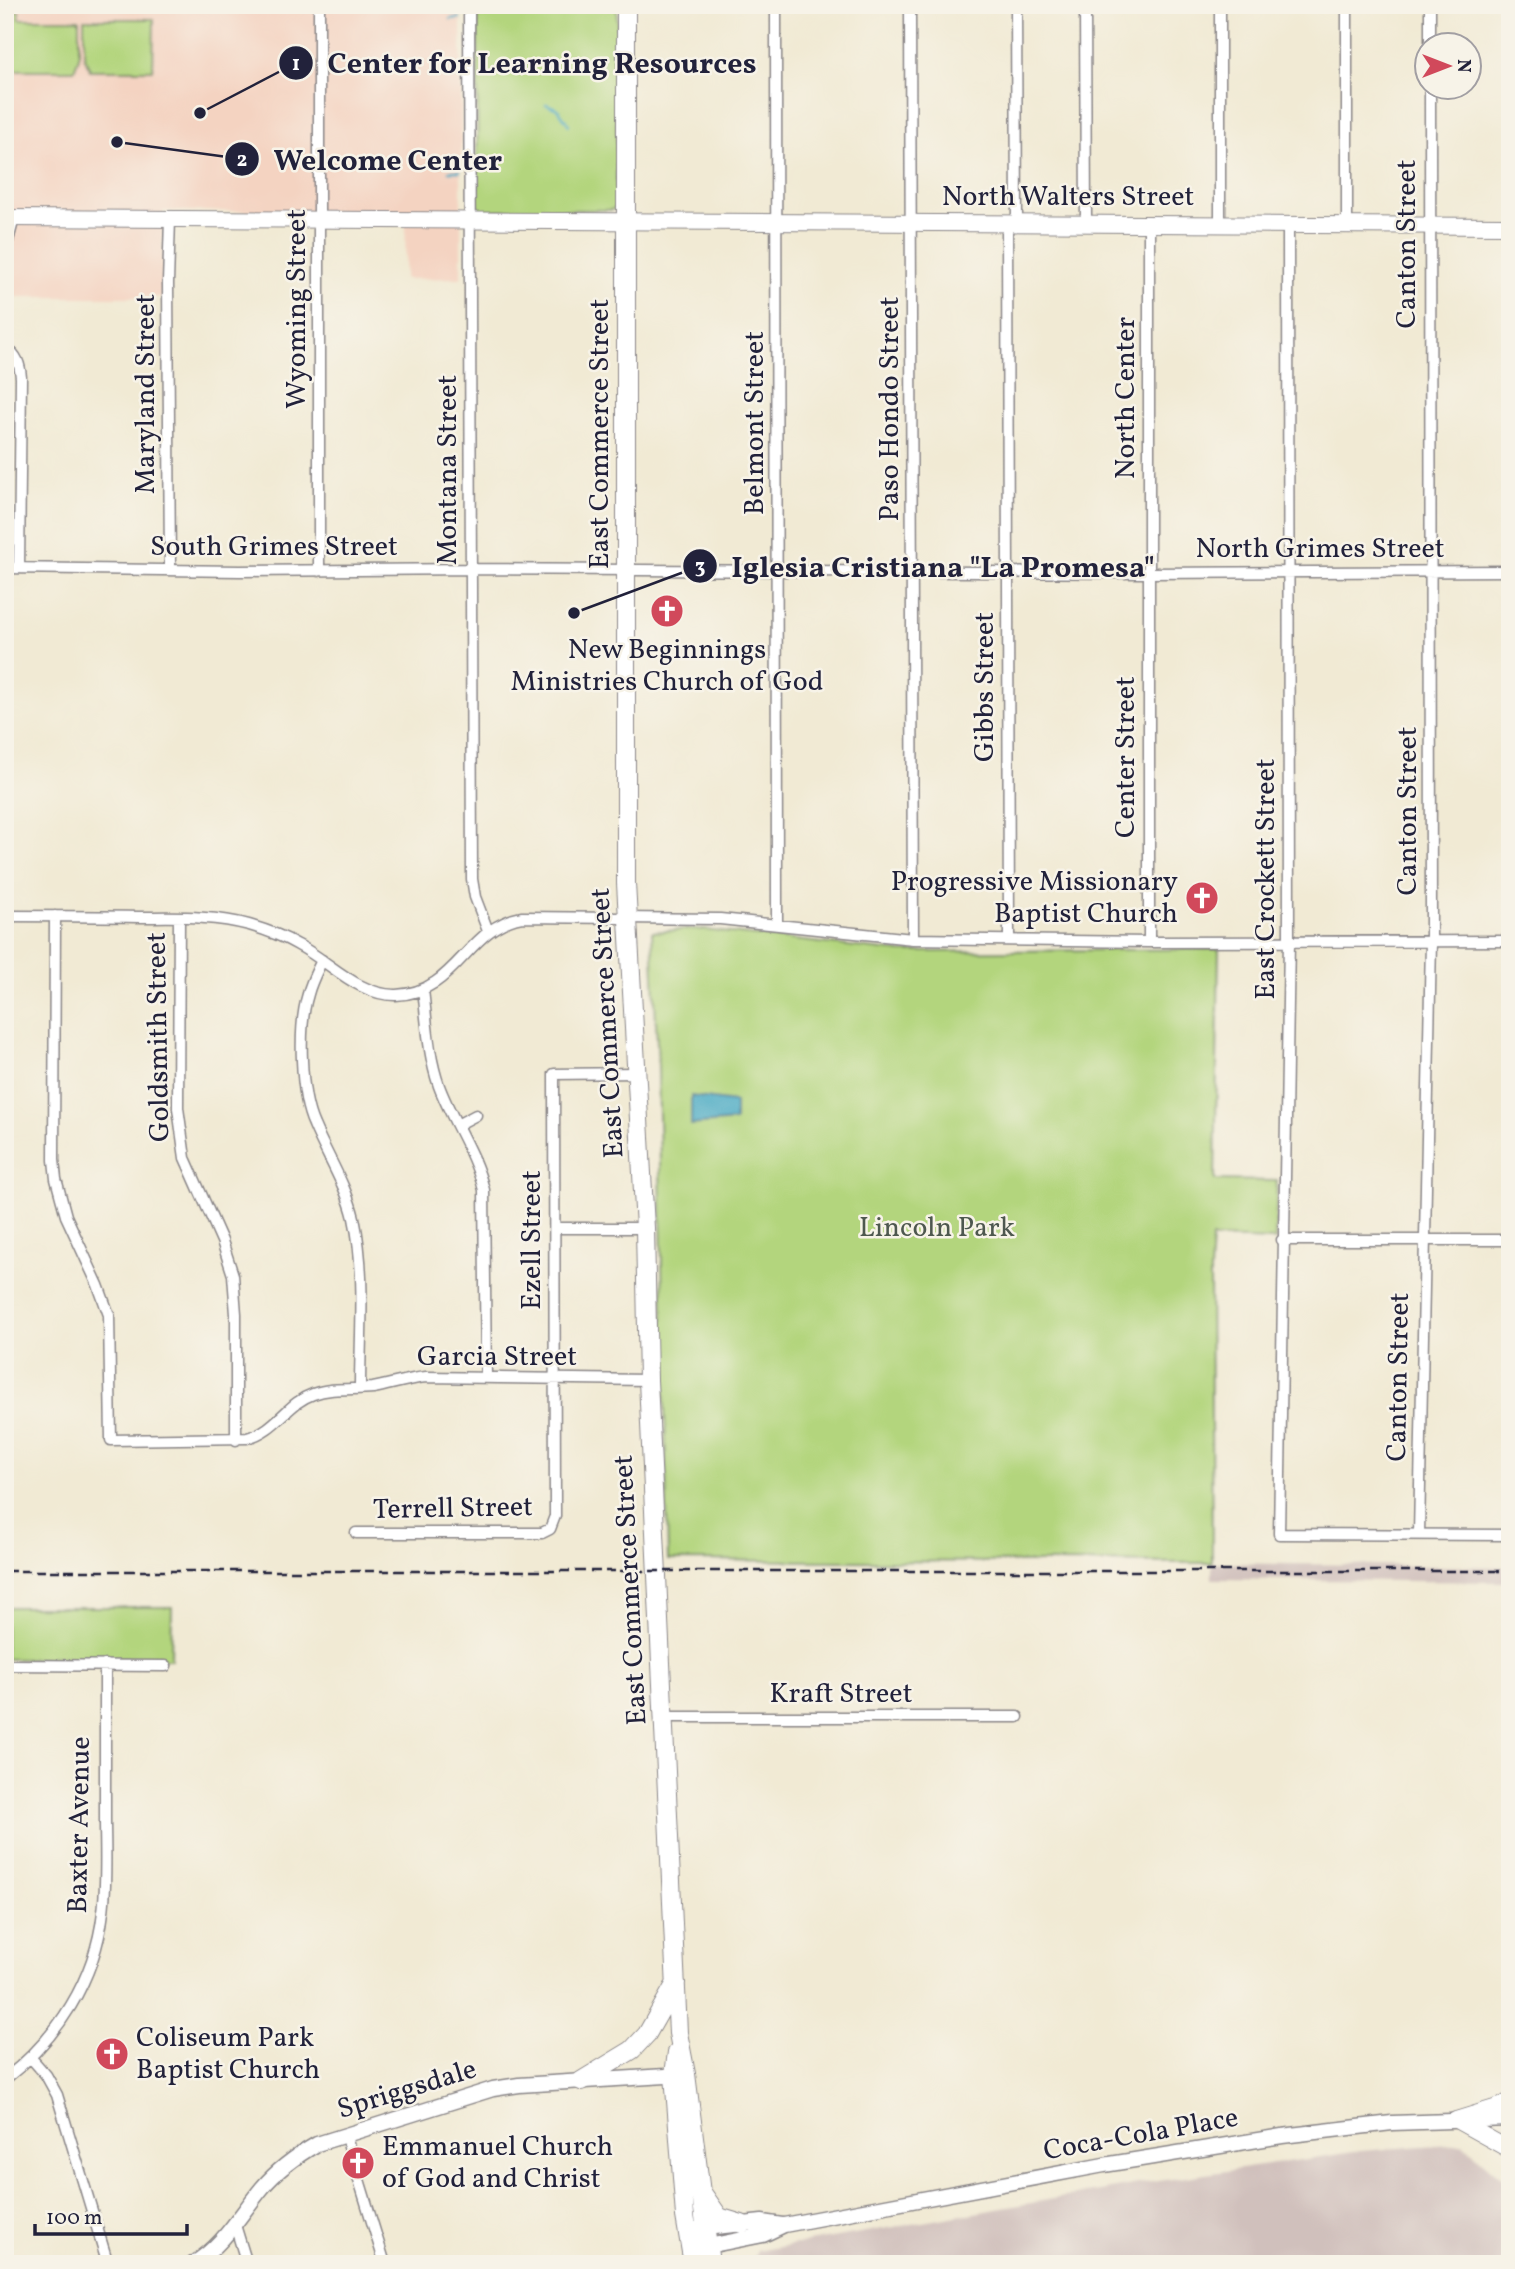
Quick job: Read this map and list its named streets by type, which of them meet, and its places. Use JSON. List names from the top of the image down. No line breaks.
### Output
{"streets":{"main road":["North Walters Street","East Commerce Street"],"street":["Canton Street","Wyoming Street","Maryland Street","North Center","Paso Hondo Street","Belmont Street","Montana Street","South Grimes Street","North Grimes Street","Gibbs Street","Center Street","East Crockett Street","Goldsmith Street","Ezell Street","Garcia Street","Terrell Street","Kraft Street","Baxter Avenue","Spriggsdale","Coca-Cola Place"]},"crossings":[["North Walters Street","Canton Street"],["North Walters Street","Wyoming Street"],["North Walters Street","Maryland Street"],["North Walters Street","North Center"],["North Walters Street","Paso Hondo Street"],["North Walters Street","Belmont Street"],["North Walters Street","East Commerce Street"],["North Walters Street","Montana Street"],["North Walters Street","Gibbs Street"],["North Walters Street","East Crockett Street"],["Canton Street","North Grimes Street"],["Canton Street","East Crockett Street"],["Wyoming Street","South Grimes Street"],["Maryland Street","South Grimes Street"],["North Center","North Grimes Street"],["North Center","Center Street"],["Paso Hondo Street","North Grimes Street"],["Belmont Street","North Grimes Street"],["East Commerce Street","South Grimes Street"],["East Commerce Street","North Grimes Street"],["East Commerce Street","Ezell Street"],["East Commerce Street","Garcia Street"],["East Commerce Street","Kraft Street"],["East Commerce Street","Spriggsdale"],["East Commerce Street","Coca-Cola Place"],["Montana Street","South Grimes Street"],["South Grimes Street","North Grimes Street"],["North Grimes Street","Gibbs Street"],["North Grimes Street","Center Street"],["North Grimes Street","East Crockett Street"],["Goldsmith Street","Garcia Street"],["Ezell Street","Garcia Street"],["Ezell Street","Terrell Street"]],"parks":["Lincoln Park"],"places":{"other":["Center for Learning Resources","Welcome Center","Iglesia Cristiana \"La Promesa\""],"church":["New Beginnings Ministries Church of God","Progressive Missionary Baptist Church","Coliseum Park Baptist Church","Emmanuel Church of God and Christ"]},"scale_bar":"100 m","north":"right"}
